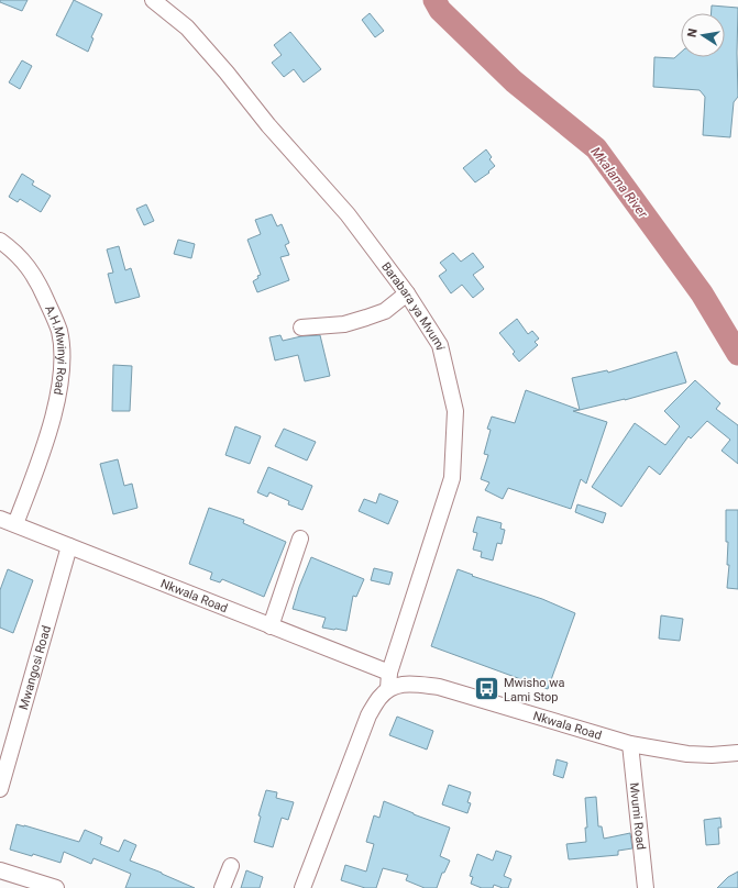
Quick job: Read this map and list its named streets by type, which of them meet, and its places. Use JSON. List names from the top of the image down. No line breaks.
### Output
{"streets":{"street":["Barabara ya Mvumi","A.H.Mwinyi Road","Nkwala Road","Mwangosi Road","Mvumi Road"]},"crossings":[["Barabara ya Mvumi","Nkwala Road"],["A.H.Mwinyi Road","Nkwala Road"],["Nkwala Road","Mwangosi Road"],["Nkwala Road","Mvumi Road"]],"water":["Mkalama River"],"places":{"bus stop":["Mwisho wa Lami Stop"]},"north":"left"}
